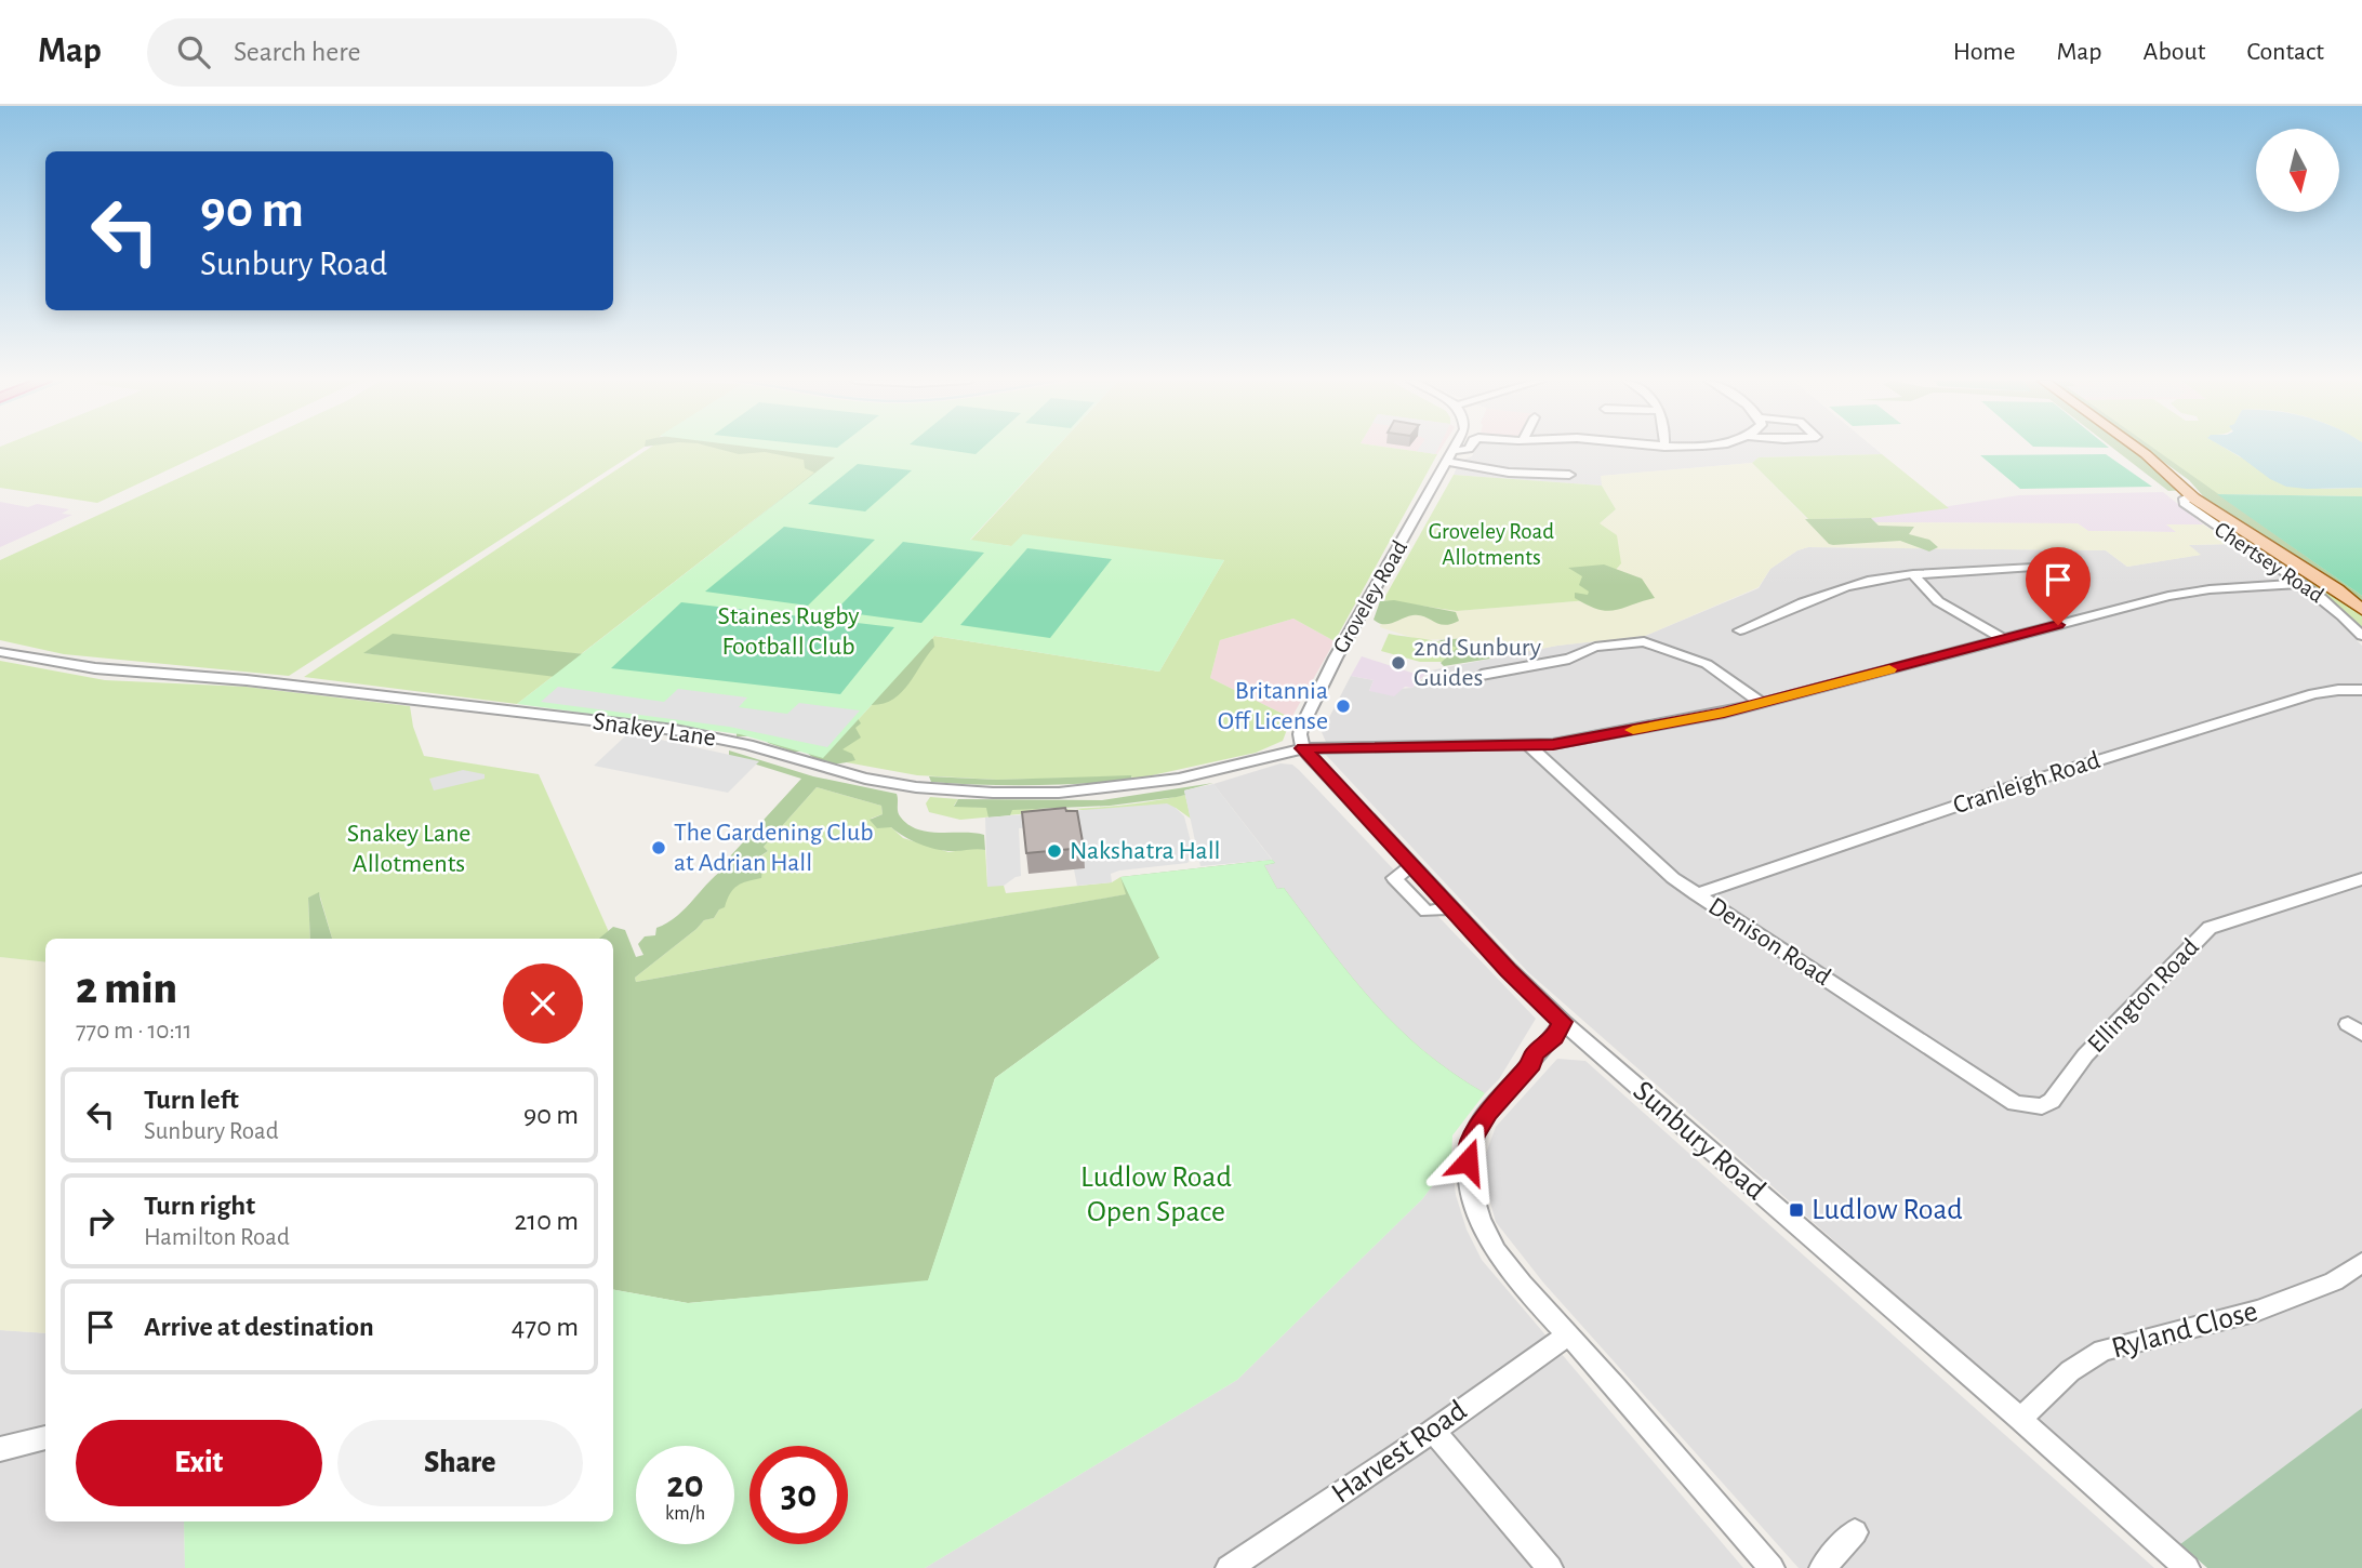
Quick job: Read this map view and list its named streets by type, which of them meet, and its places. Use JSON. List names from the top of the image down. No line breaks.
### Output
{"streets":{"main road":["Chertsey Road"],"street":["Groveley Road","Snakey Lane","Cranleigh Road","Denison Road","Ellington Road","Sunbury Road","Ryland Close","Harvest Road"]},"crossings":[["Chertsey Road","Snakey Lane"],["Groveley Road","Snakey Lane"],["Groveley Road","Sunbury Road"],["Snakey Lane","Denison Road"],["Snakey Lane","Sunbury Road"],["Cranleigh Road","Denison Road"],["Denison Road","Ellington Road"],["Sunbury Road","Ryland Close"]],"parks":["Groveley Road Allotments","Staines Rugby Football Club","Snakey Lane Allotments","Ludlow Road Open Space"],"places":{"other":["2nd Sunbury Guides","Britannia Off License","The Gardening Club at Adrian Hall","Nakshatra Hall"],"transit":["Ludlow Road"]},"north":"bottom","page":{"header":"Map","search":"Search here","nav":["Home","Map","About","Contact"],"turn":["90 m","Sunbury Road"],"heading":["2 min","770 m · 10:11"],"list":[{"name":"Turn left","note":"Sunbury Road","value":"90 m"},{"name":"Turn right","note":"Hamilton Road","value":"210 m"},{"name":"Arrive at destination","value":"470 m"}],"buttons":["Exit","Share"],"speed":"20 km/h","limit":"30"}}
